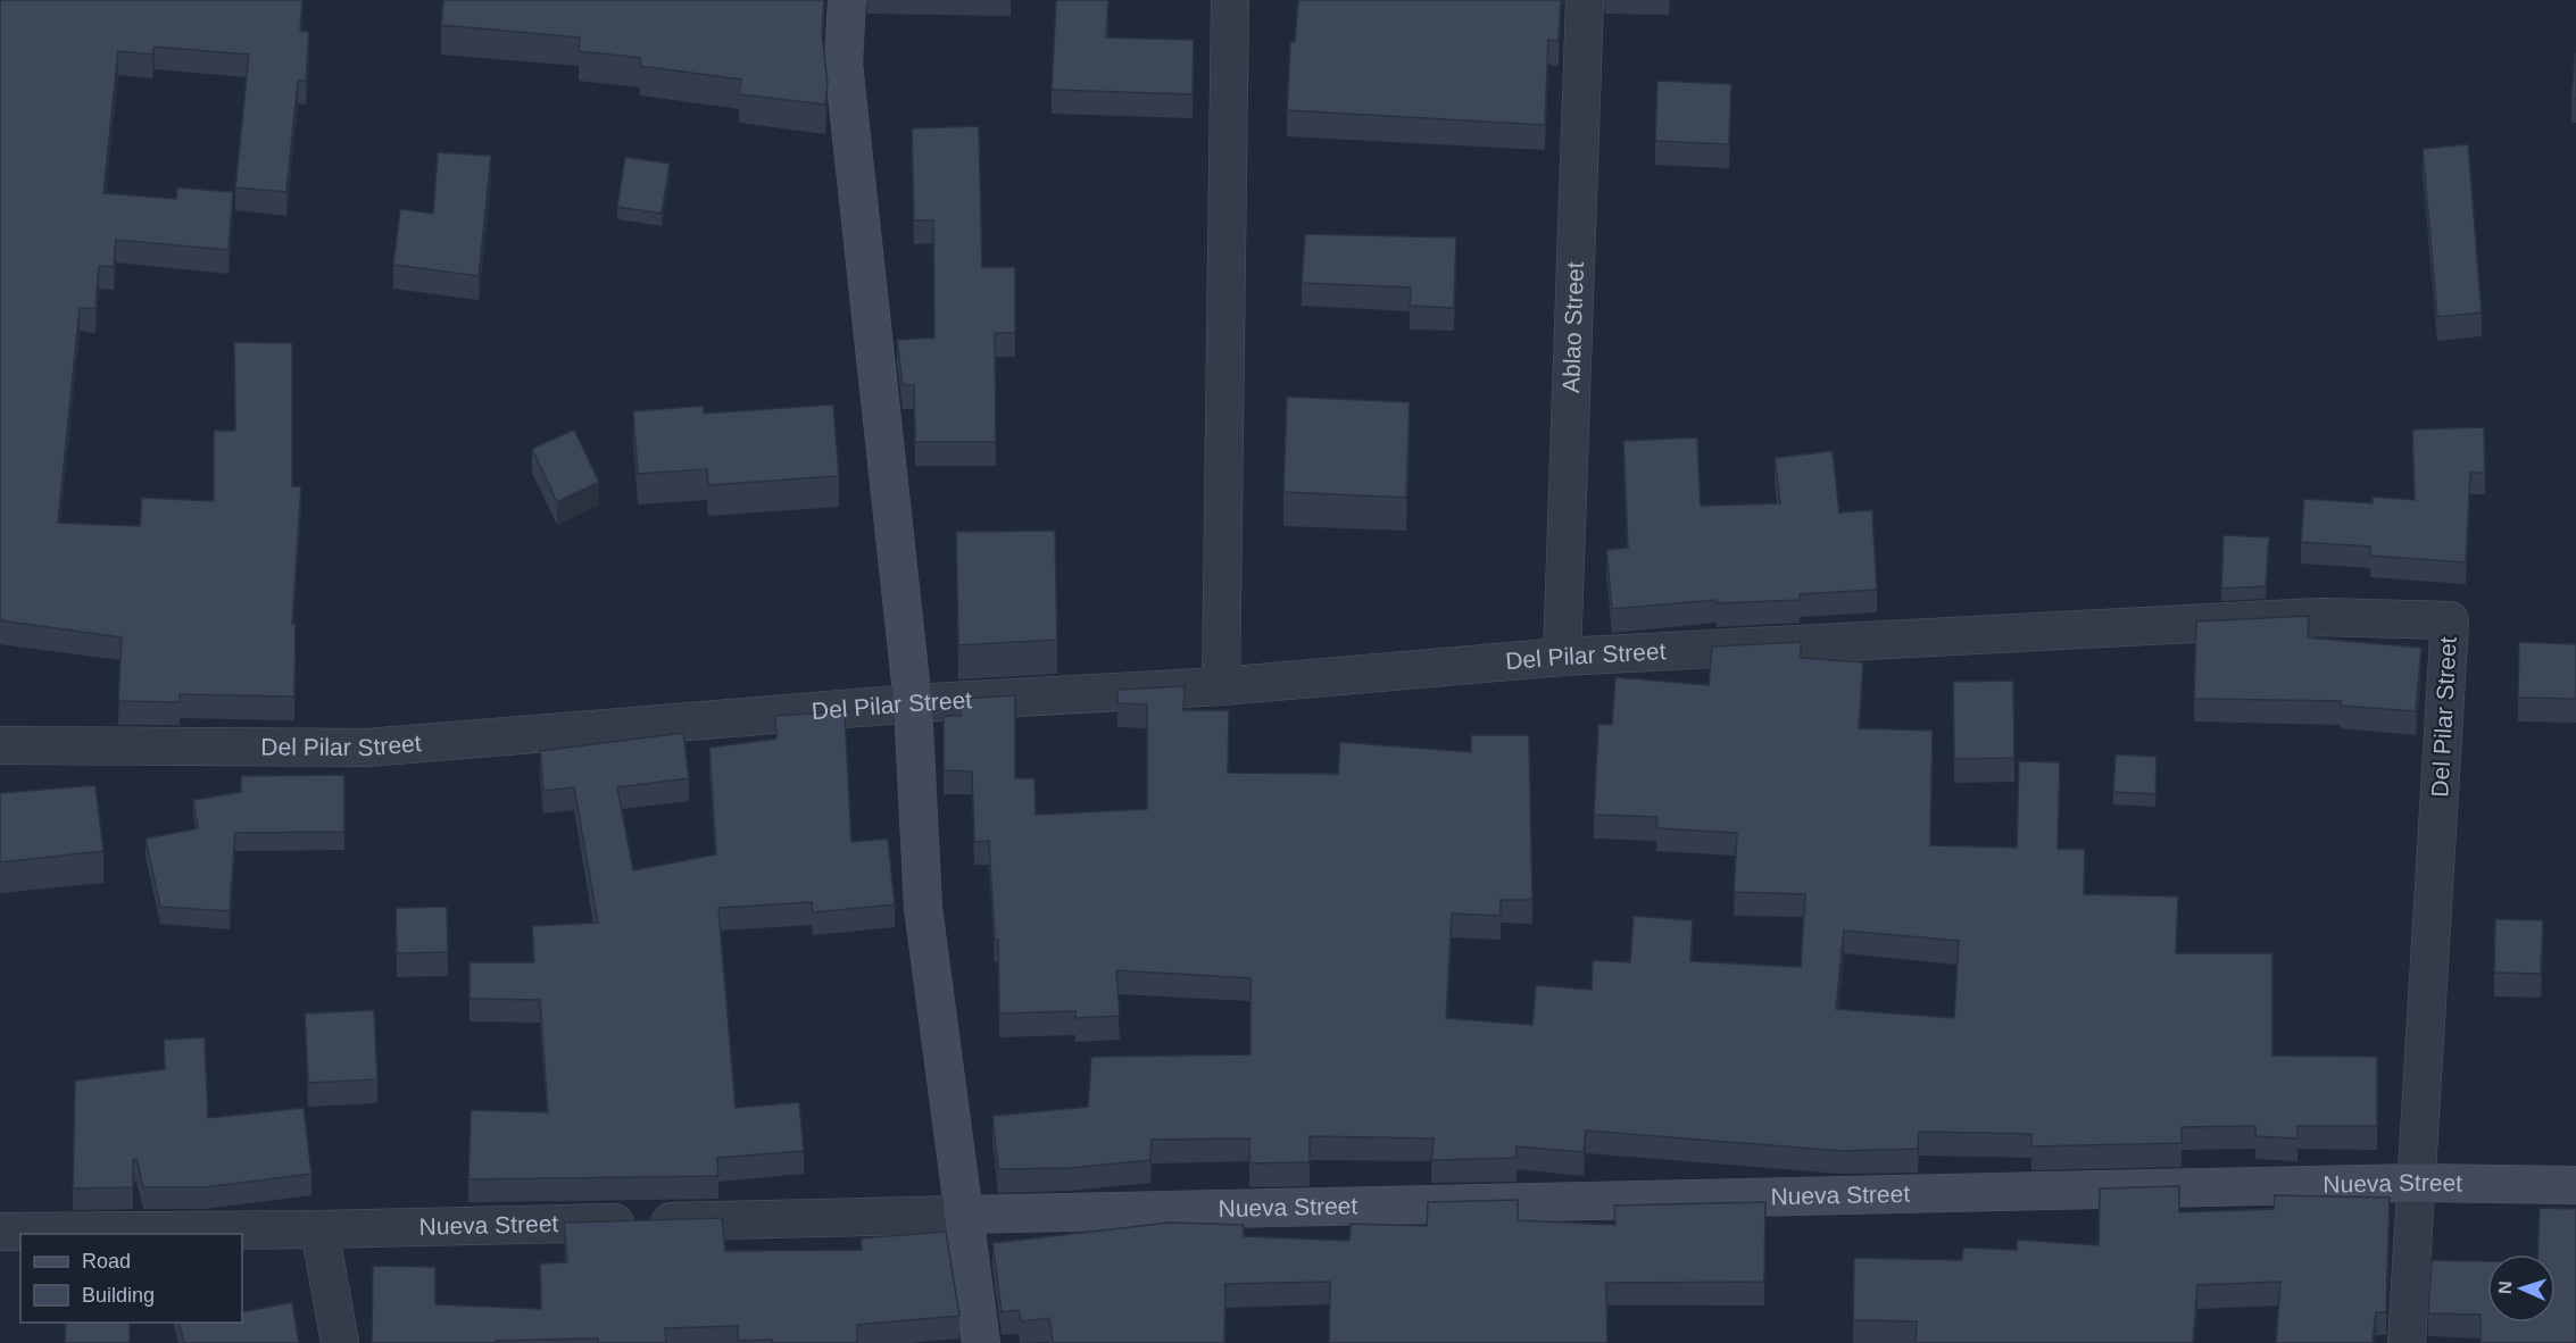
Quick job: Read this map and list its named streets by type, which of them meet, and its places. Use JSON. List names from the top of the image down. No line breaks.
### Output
{"streets":{"street":["Ablao Street","Del Pilar Street","Nueva Street"]},"crossings":[["Ablao Street","Del Pilar Street"],["Del Pilar Street","Nueva Street"]],"legend":["Road","Building"],"north":"left"}
